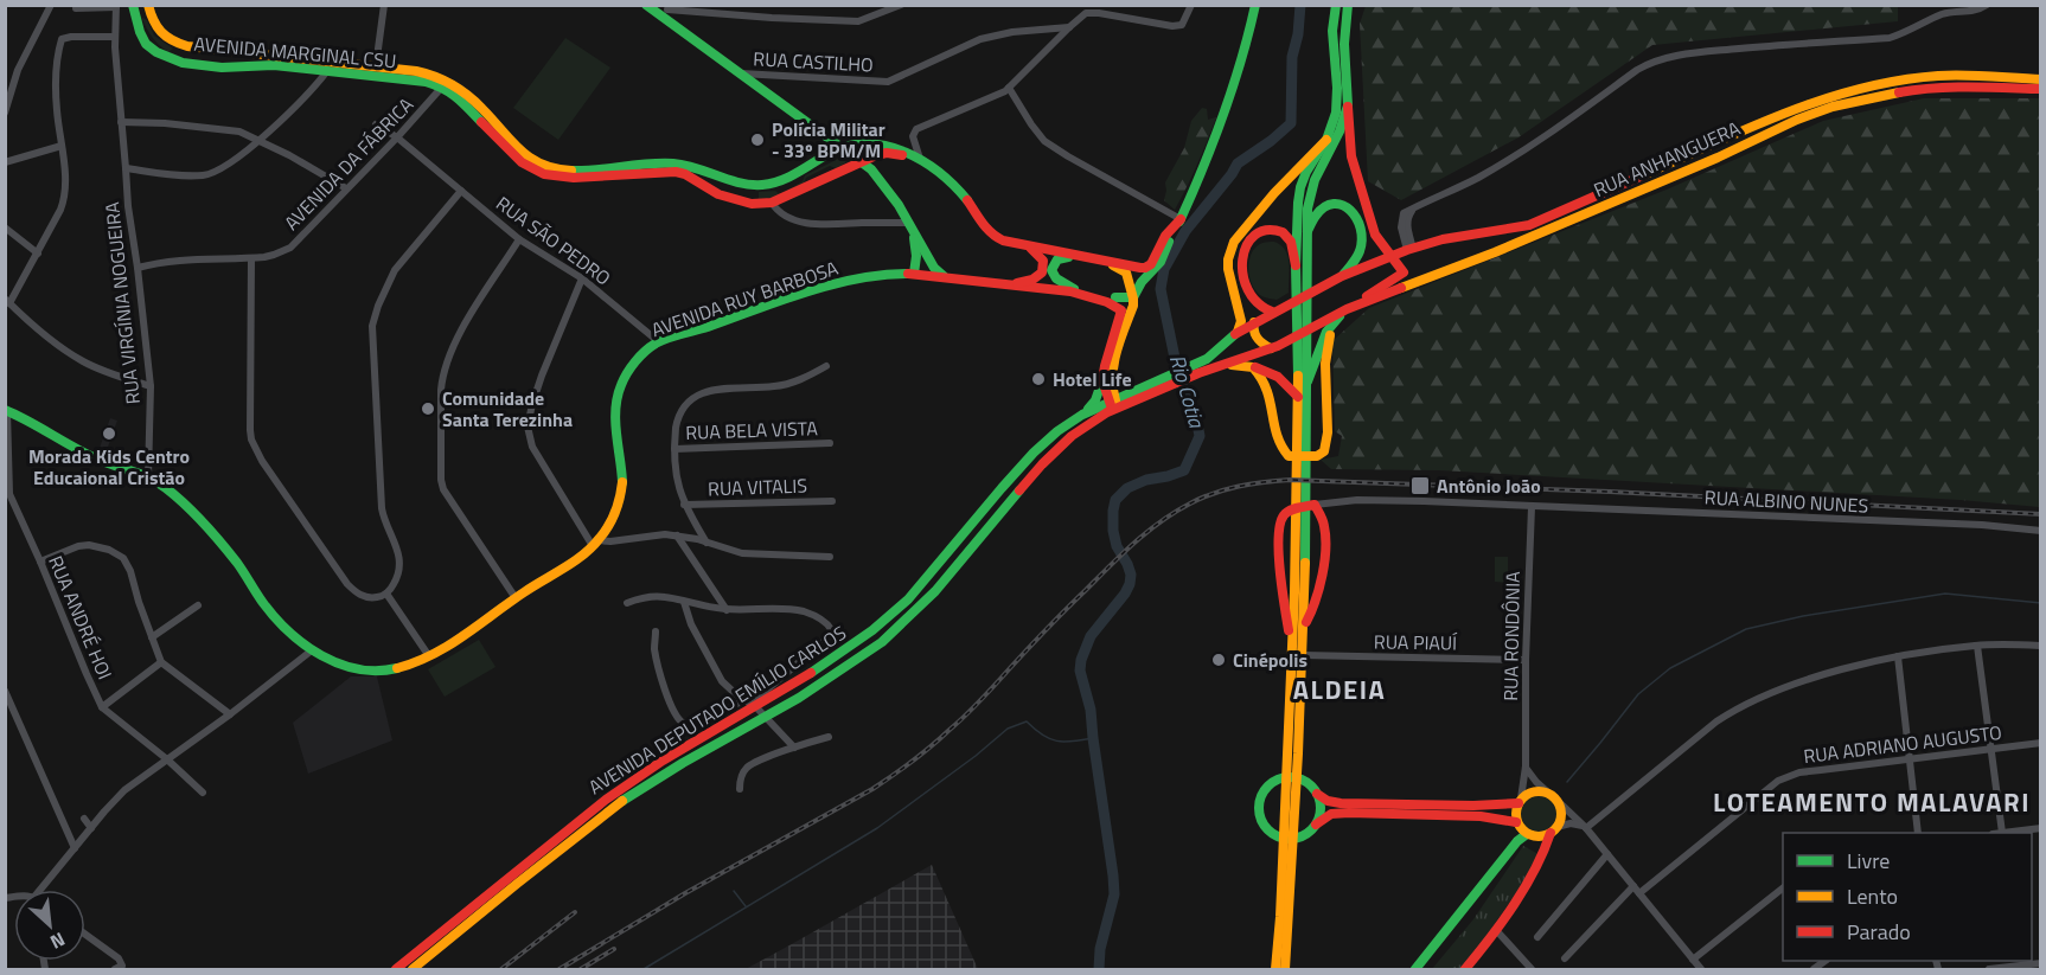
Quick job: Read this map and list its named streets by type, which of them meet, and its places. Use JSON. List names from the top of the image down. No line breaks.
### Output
{"streets":{"main road":["AVENIDA MARGINAL CSU","RUA ANHANGUERA","AVENIDA RUY BARBOSA","AVENIDA DEPUTADO EMÍLIO CARLOS"],"street":["RUA CASTILHO","AVENIDA DA FÁBRICA","RUA SÃO PEDRO","RUA VIRGÍNIA NOGUEIRA","RUA BELA VISTA","RUA VITALIS","RUA ALBINO NUNES","RUA ANDRÉ HOI","RUA RONDÔNIA","RUA PIAUÍ","RUA ADRIANO AUGUSTO"]},"crossings":[["AVENIDA MARGINAL CSU","AVENIDA DA FÁBRICA"],["RUA ANHANGUERA","AVENIDA DEPUTADO EMÍLIO CARLOS"],["AVENIDA DA FÁBRICA","RUA SÃO PEDRO"],["AVENIDA DA FÁBRICA","RUA VIRGÍNIA NOGUEIRA"],["RUA SÃO PEDRO","AVENIDA RUY BARBOSA"],["AVENIDA RUY BARBOSA","RUA VIRGÍNIA NOGUEIRA"],["AVENIDA RUY BARBOSA","RUA ANDRÉ HOI"],["RUA ALBINO NUNES","RUA RONDÔNIA"],["RUA RONDÔNIA","RUA PIAUÍ"]],"districts":["ALDEIA","LOTEAMENTO MALAVARI"],"water":["Rio Cotia"],"places":{"other":["Polícia Militar - 33º BPM/M","Hotel Life","Comunidade Santa Terezinha","Morada Kids Centro Educaional Cristão","Cinépolis"],"transit":["Antônio João"]},"legend":["Livre","Lento","Parado"],"north":"bottom right"}
